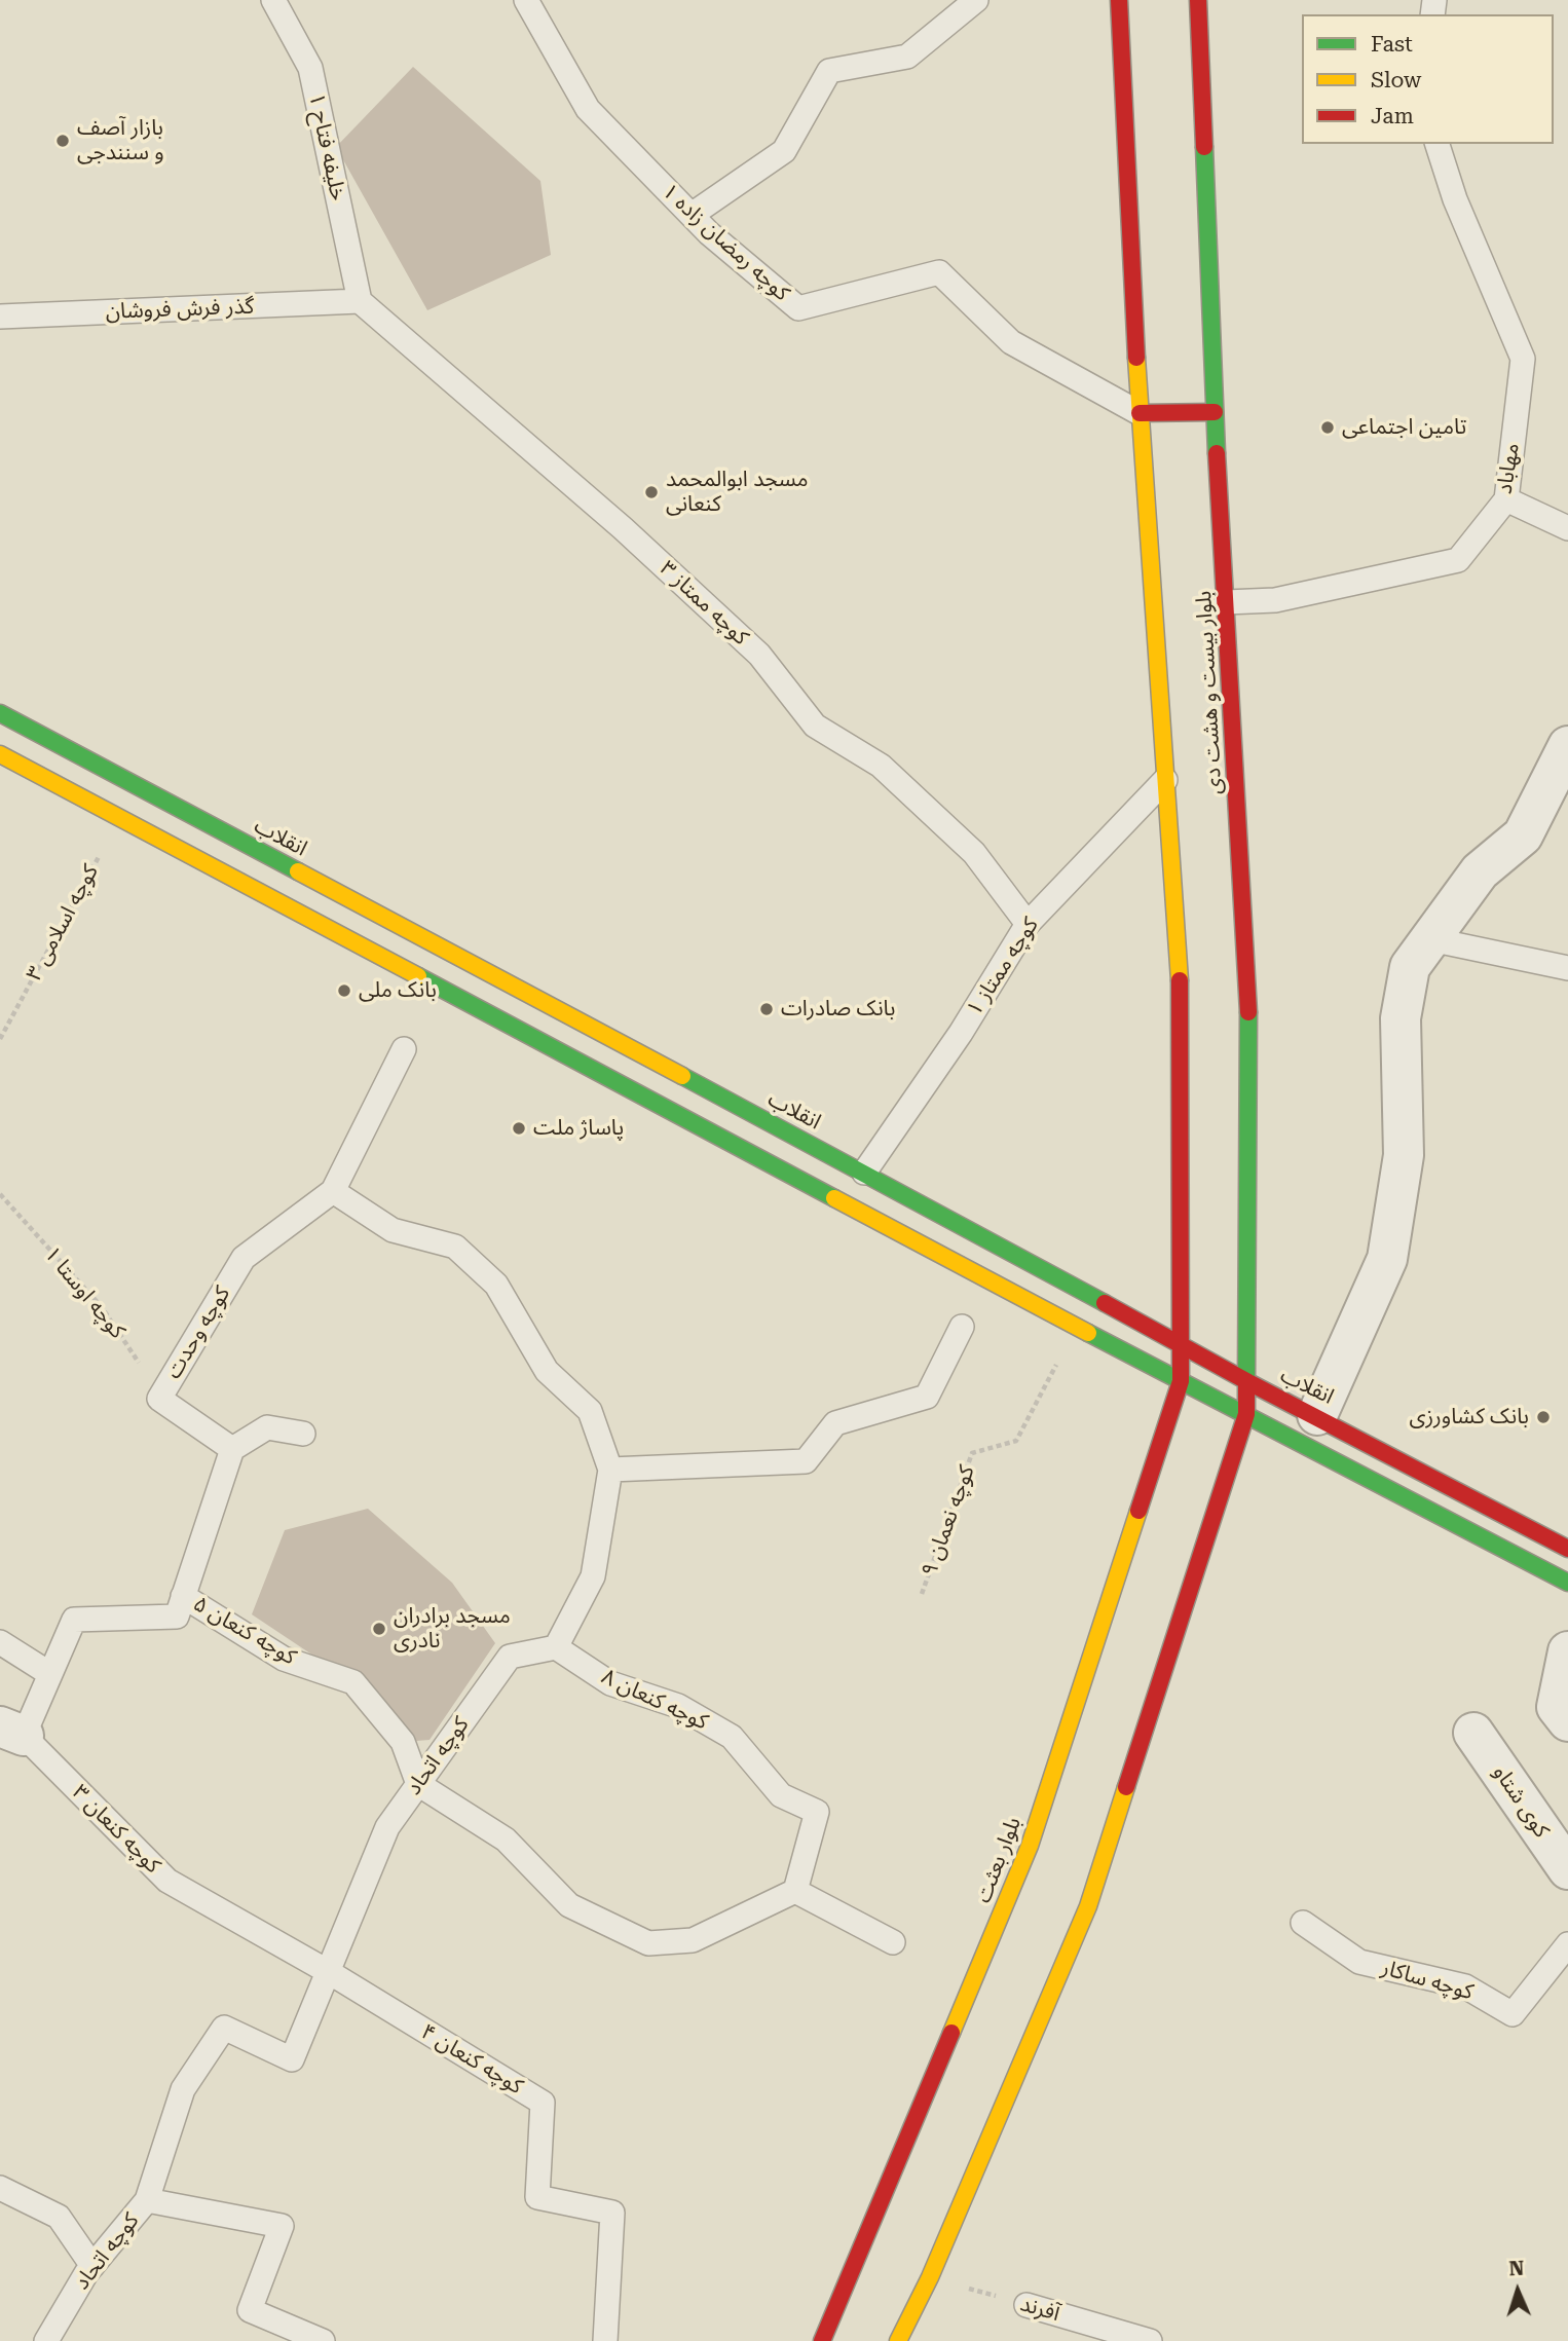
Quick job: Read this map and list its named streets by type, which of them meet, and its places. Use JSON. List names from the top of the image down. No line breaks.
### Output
{"streets":{"main road":["بلوار بیست و هشت دی","انقلاب","بلوار بعثت"],"street":["کوی شتاو"],"lane":["خلیفه فتاح ۱","کوچه رمضان زاده ۱","گذر فرش فروشان","مهاباد","کوچه ممتاز ۳","کوچه ممتاز ۱","کوچه وحدت","کوچه کنعان ۵","کوچه کنعان ۸","کوچه اتحاد","کوچه کنعان ۳","کوچه ساکار","کوچه کنعان ۴","آفرند"],"path":["کوچه اسلامی ۳","کوچه اوستا ۱","کوچه نعمان ۹"]},"crossings":[["خلیفه فتاح ۱","گذر فرش فروشان"],["خلیفه فتاح ۱","کوچه ممتاز ۳"],["گذر فرش فروشان","کوچه ممتاز ۳"],["مهاباد","بلوار بیست و هشت دی"],["کوچه ممتاز ۳","کوچه ممتاز ۱"],["بلوار بیست و هشت دی","انقلاب"],["انقلاب","کوچه ممتاز ۱"],["انقلاب","بلوار بعثت"],["کوچه اوستا ۱","کوچه وحدت"],["کوچه کنعان ۵","کوچه اتحاد"],["کوچه کنعان ۵","کوچه کنعان ۳"],["کوچه کنعان ۸","کوچه اتحاد"],["کوچه اتحاد","کوچه کنعان ۳"],["کوچه اتحاد","کوچه کنعان ۴"],["کوچه کنعان ۳","کوچه کنعان ۴"]],"places":["بازار آصف و سنندجی","تامین اجتماعی","مسجد ابوالمحمد کنعانی","بانک ملی","بانک صادرات","پاساژ ملت","بانک کشاورزی","مسجد برادران نادری"],"legend":["Fast","Slow","Jam"],"north":"top"}
